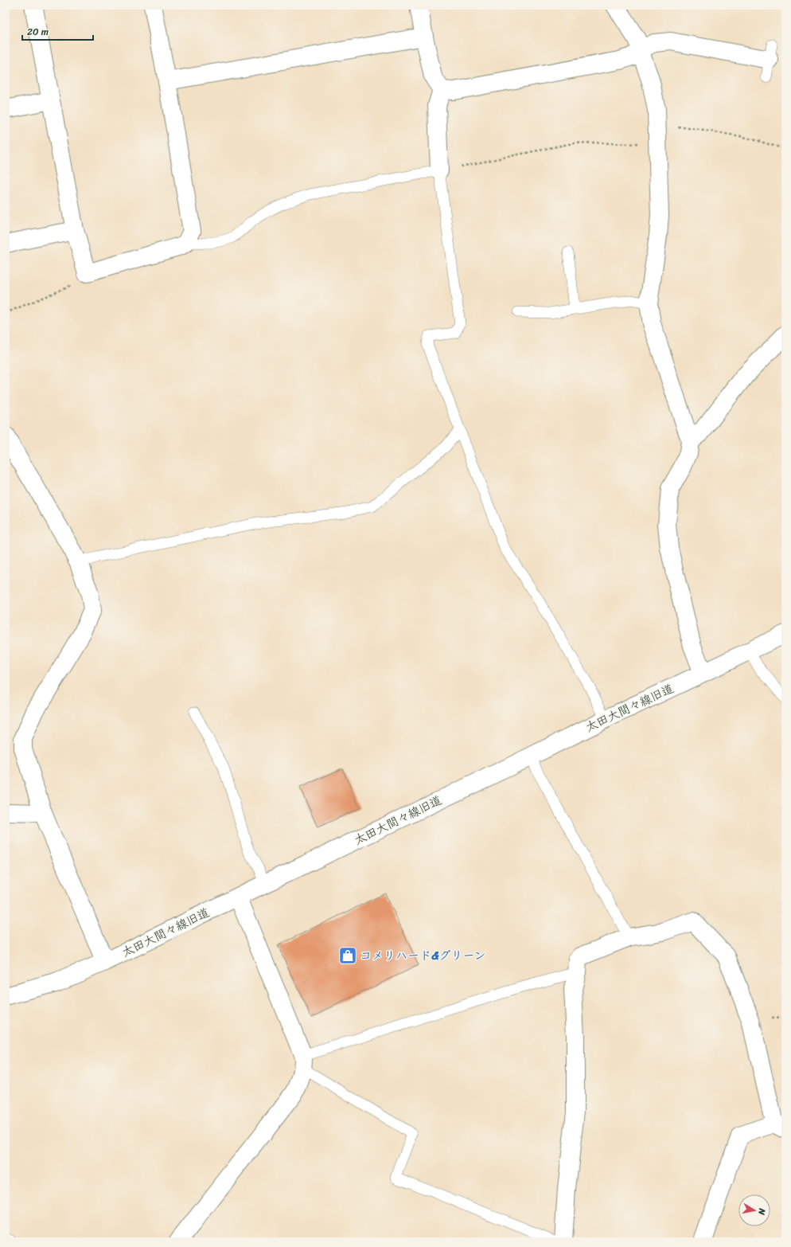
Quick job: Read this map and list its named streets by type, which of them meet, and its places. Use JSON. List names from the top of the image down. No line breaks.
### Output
{"streets":{"street":["太田大間々線旧道"]},"places":{"shop":["コメリハード&グリーン"]},"scale_bar":"20 m","north":"right"}
